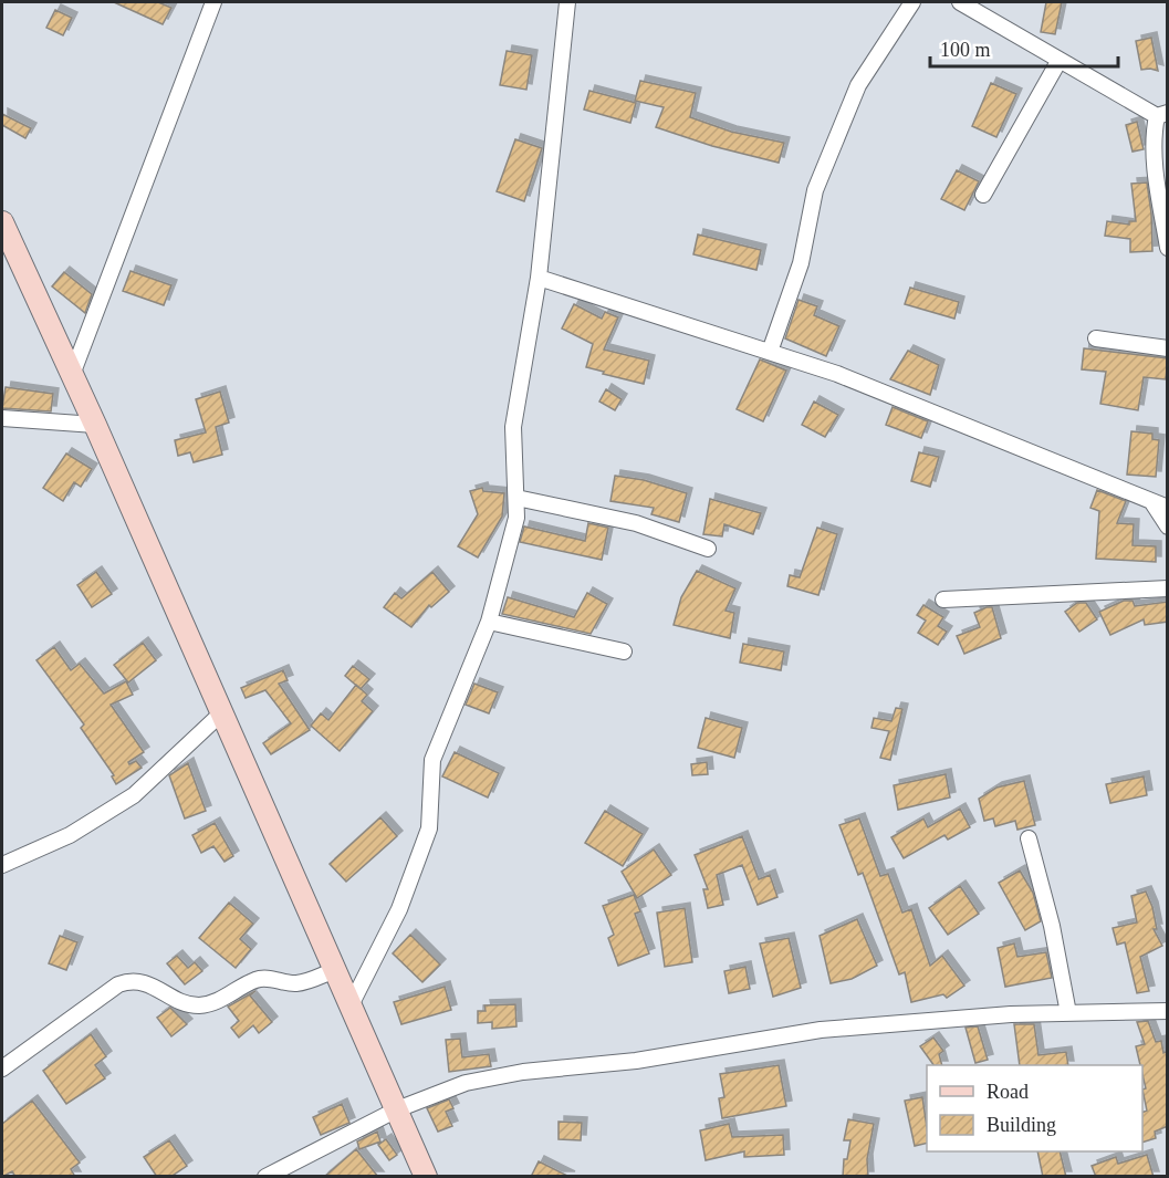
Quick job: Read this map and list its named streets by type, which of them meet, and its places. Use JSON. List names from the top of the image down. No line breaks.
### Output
{"legend":["Road","Building"],"scale_bar":"100 m"}
